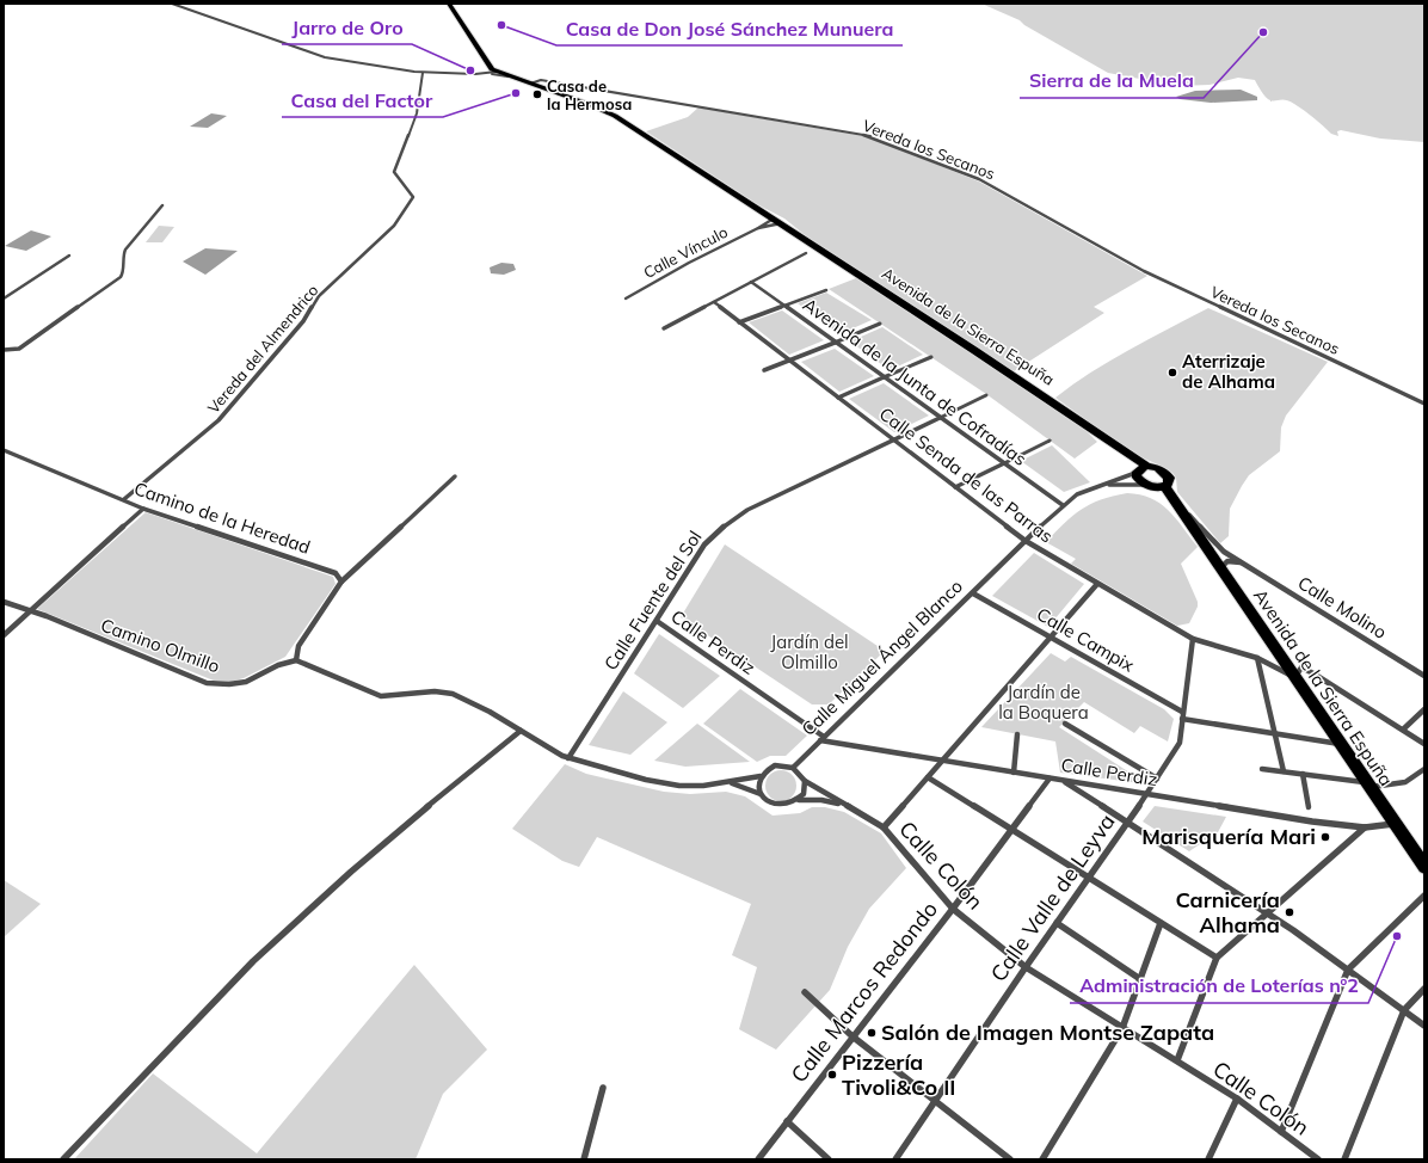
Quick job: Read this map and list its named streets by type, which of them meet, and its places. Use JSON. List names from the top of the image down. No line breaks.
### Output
{"streets":{"main road":["Avenida de la Sierra Espuña"],"street":["Vereda los Secanos","Calle Vínculo","Vereda del Almendrico","Avenida de la Junta de Cofradías","Calle Senda de las Parras","Camino de la Heredad","Calle Fuente del Sol","Calle Molino","Calle Campix","Calle Perdiz","Camino Olmillo","Calle Miguel Ángel Blanco","Calle Colón","Calle Valle de Leyva","Calle Marcos Redondo"]},"crossings":[["Vereda los Secanos","Avenida de la Sierra Espuña"],["Calle Vínculo","Avenida de la Sierra Espuña"],["Avenida de la Sierra Espuña","Calle Senda de las Parras"],["Avenida de la Sierra Espuña","Calle Molino"],["Avenida de la Sierra Espuña","Calle Campix"],["Avenida de la Sierra Espuña","Calle Perdiz"],["Avenida de la Sierra Espuña","Calle Miguel Ángel Blanco"],["Vereda del Almendrico","Camino de la Heredad"],["Avenida de la Junta de Cofradías","Calle Fuente del Sol"],["Avenida de la Junta de Cofradías","Calle Miguel Ángel Blanco"],["Calle Senda de las Parras","Calle Fuente del Sol"],["Calle Senda de las Parras","Calle Miguel Ángel Blanco"],["Calle Senda de las Parras","Calle Valle de Leyva"],["Calle Fuente del Sol","Calle Perdiz"],["Calle Campix","Calle Miguel Ángel Blanco"],["Calle Campix","Calle Valle de Leyva"],["Calle Perdiz","Calle Miguel Ángel Blanco"],["Calle Perdiz","Calle Valle de Leyva"],["Calle Perdiz","Calle Marcos Redondo"],["Calle Miguel Ángel Blanco","Calle Colón"],["Calle Colón","Calle Valle de Leyva"],["Calle Colón","Calle Marcos Redondo"]],"parks":["Jardín del Olmillo","Jardín de la Boquera"],"places":["Casa de Don José Sánchez Munuera","Sierra de la Muela","Jarro de Oro","Casa del Factor","Casa de la Hermosa","Aterrizaje de Alhama","Marisquería Mari","Carnicería Alhama","Administración de Loterías nº2","Salón de Imagen Montse Zapata","Pizzería Tivoli&Co II"]}
